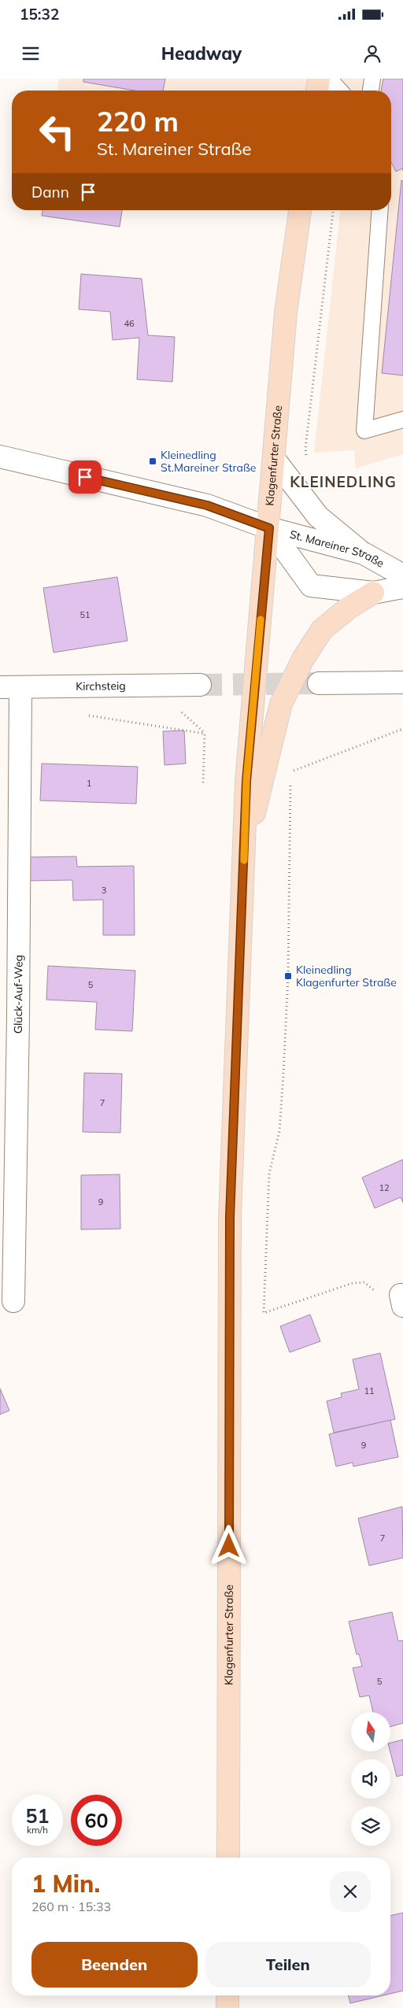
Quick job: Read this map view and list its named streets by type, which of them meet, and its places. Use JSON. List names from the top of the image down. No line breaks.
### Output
{"streets":{"main road":["Klagenfurter Straße"],"street":["St. Mareiner Straße","Kirchsteig","Glück-Auf-Weg"]},"crossings":[["Klagenfurter Straße","St. Mareiner Straße"],["Kirchsteig","Glück-Auf-Weg"]],"districts":["KLEINEDLING"],"places":{"transit":["Kleinedling St.Mareiner Straße","Kleinedling Klagenfurter Straße"]},"house_numbers":["46","51","1","3","5","7","12","9","11","9","7","5"],"north":"top","page":{"status":"15:32","header":"Headway","turn":["220 m","St. Mareiner Straße"],"then":"Dann","speed":"51 km/h","limit":"60","heading":["1 Min.","260 m · 15:33"],"buttons":["Beenden","Teilen"]}}
